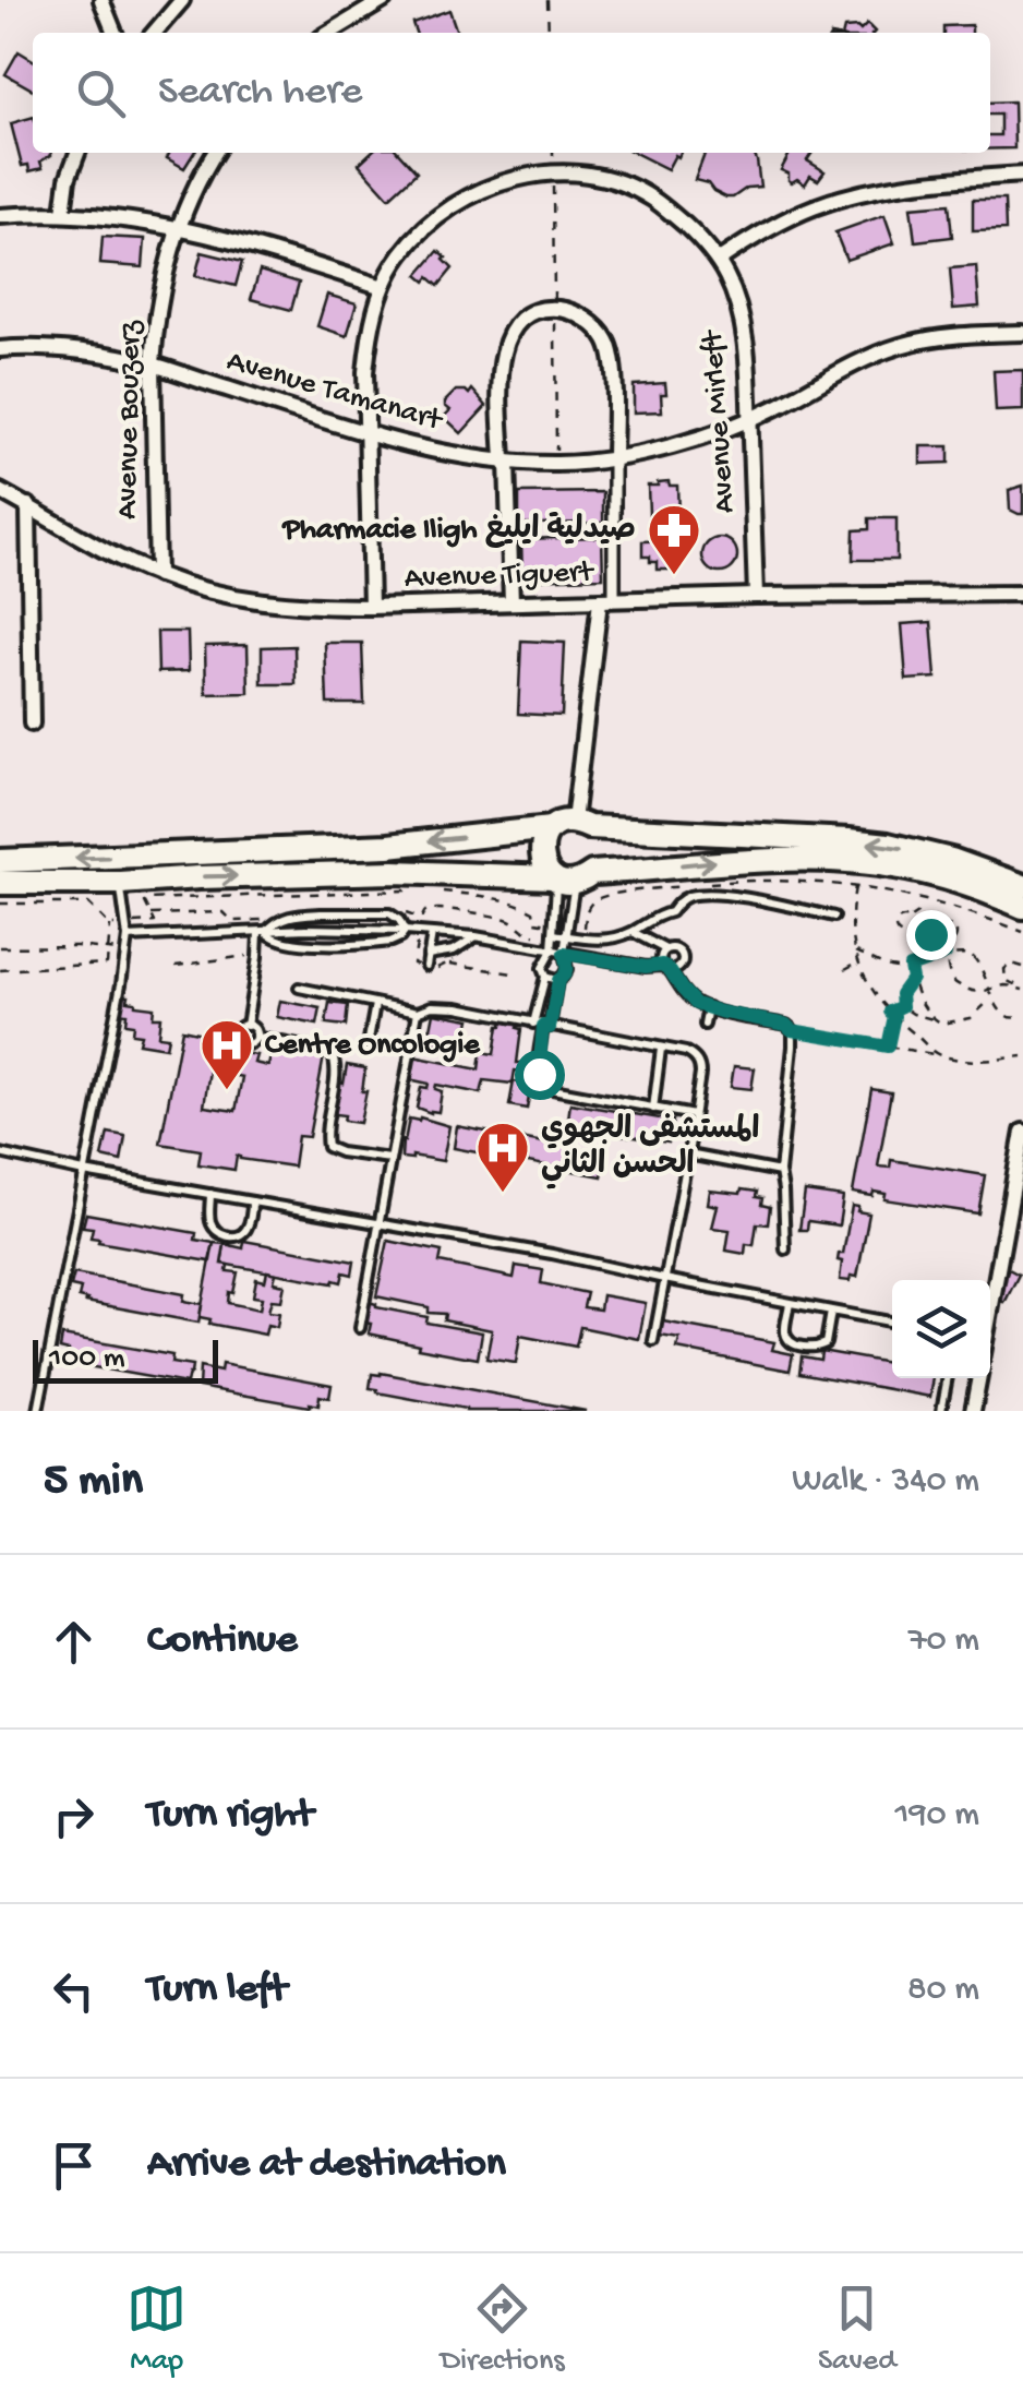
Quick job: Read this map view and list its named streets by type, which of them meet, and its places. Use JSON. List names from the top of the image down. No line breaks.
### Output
{"streets":{"street":["Avenue Tamanart","Avenue Bouzerz","Avenue Mirleft","Avenue Tiguert"]},"crossings":[["Avenue Tamanart","Avenue Bouzerz"],["Avenue Tamanart","Avenue Mirleft"],["Avenue Bouzerz","Avenue Tiguert"],["Avenue Mirleft","Avenue Tiguert"]],"places":{"pharmacy":["Pharmacie Iligh صيدلية ايليغ"],"hospital":["Centre Oncologie","المستشفى الجهوي الحسن الثاني"]},"scale_bar":"100 m","page":{"search":"Search here","scale":"100 m","heading":["5 min","Walk · 340 m"],"list":[["Continue","70 m"],["Turn right","190 m"],["Turn left","80 m"],"Arrive at destination"],"nav":["Map","Directions","Saved"]}}
